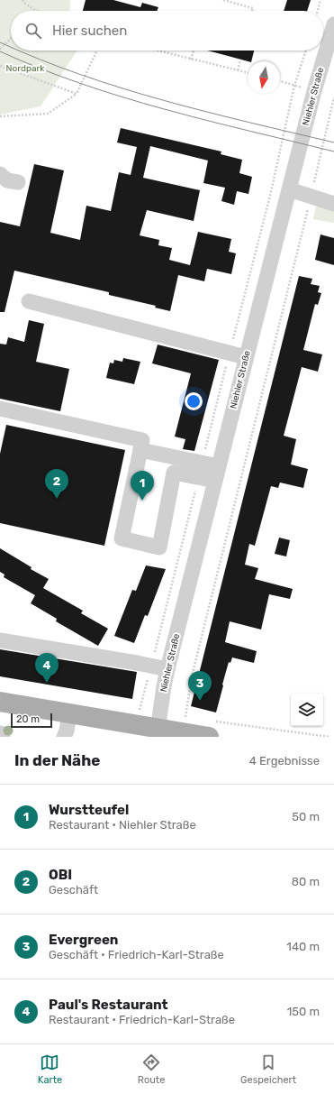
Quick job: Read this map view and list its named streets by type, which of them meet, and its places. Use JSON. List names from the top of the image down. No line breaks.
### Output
{"streets":{"street":["Niehler Straße"]},"parks":["Nordpark"],"scale_bar":"20 m","north":"bottom","page":{"search":"Hier suchen","pins":["2","1","4","3"],"scale":"20 m","heading":["In der Nähe","4 Ergebnisse"],"list":[{"mark":"1","name":"Wurstteufel","note":"Restaurant · Niehler Straße","value":"50 m"},{"mark":"2","name":"OBI","note":"Geschäft","value":"80 m"},{"mark":"3","name":"Evergreen","note":"Geschäft · Friedrich-Karl-Straße","value":"140 m"},{"mark":"4","name":"Paul's Restaurant","note":"Restaurant · Friedrich-Karl-Straße","value":"150 m"}],"nav":["Karte","Route","Gespeichert"]}}
